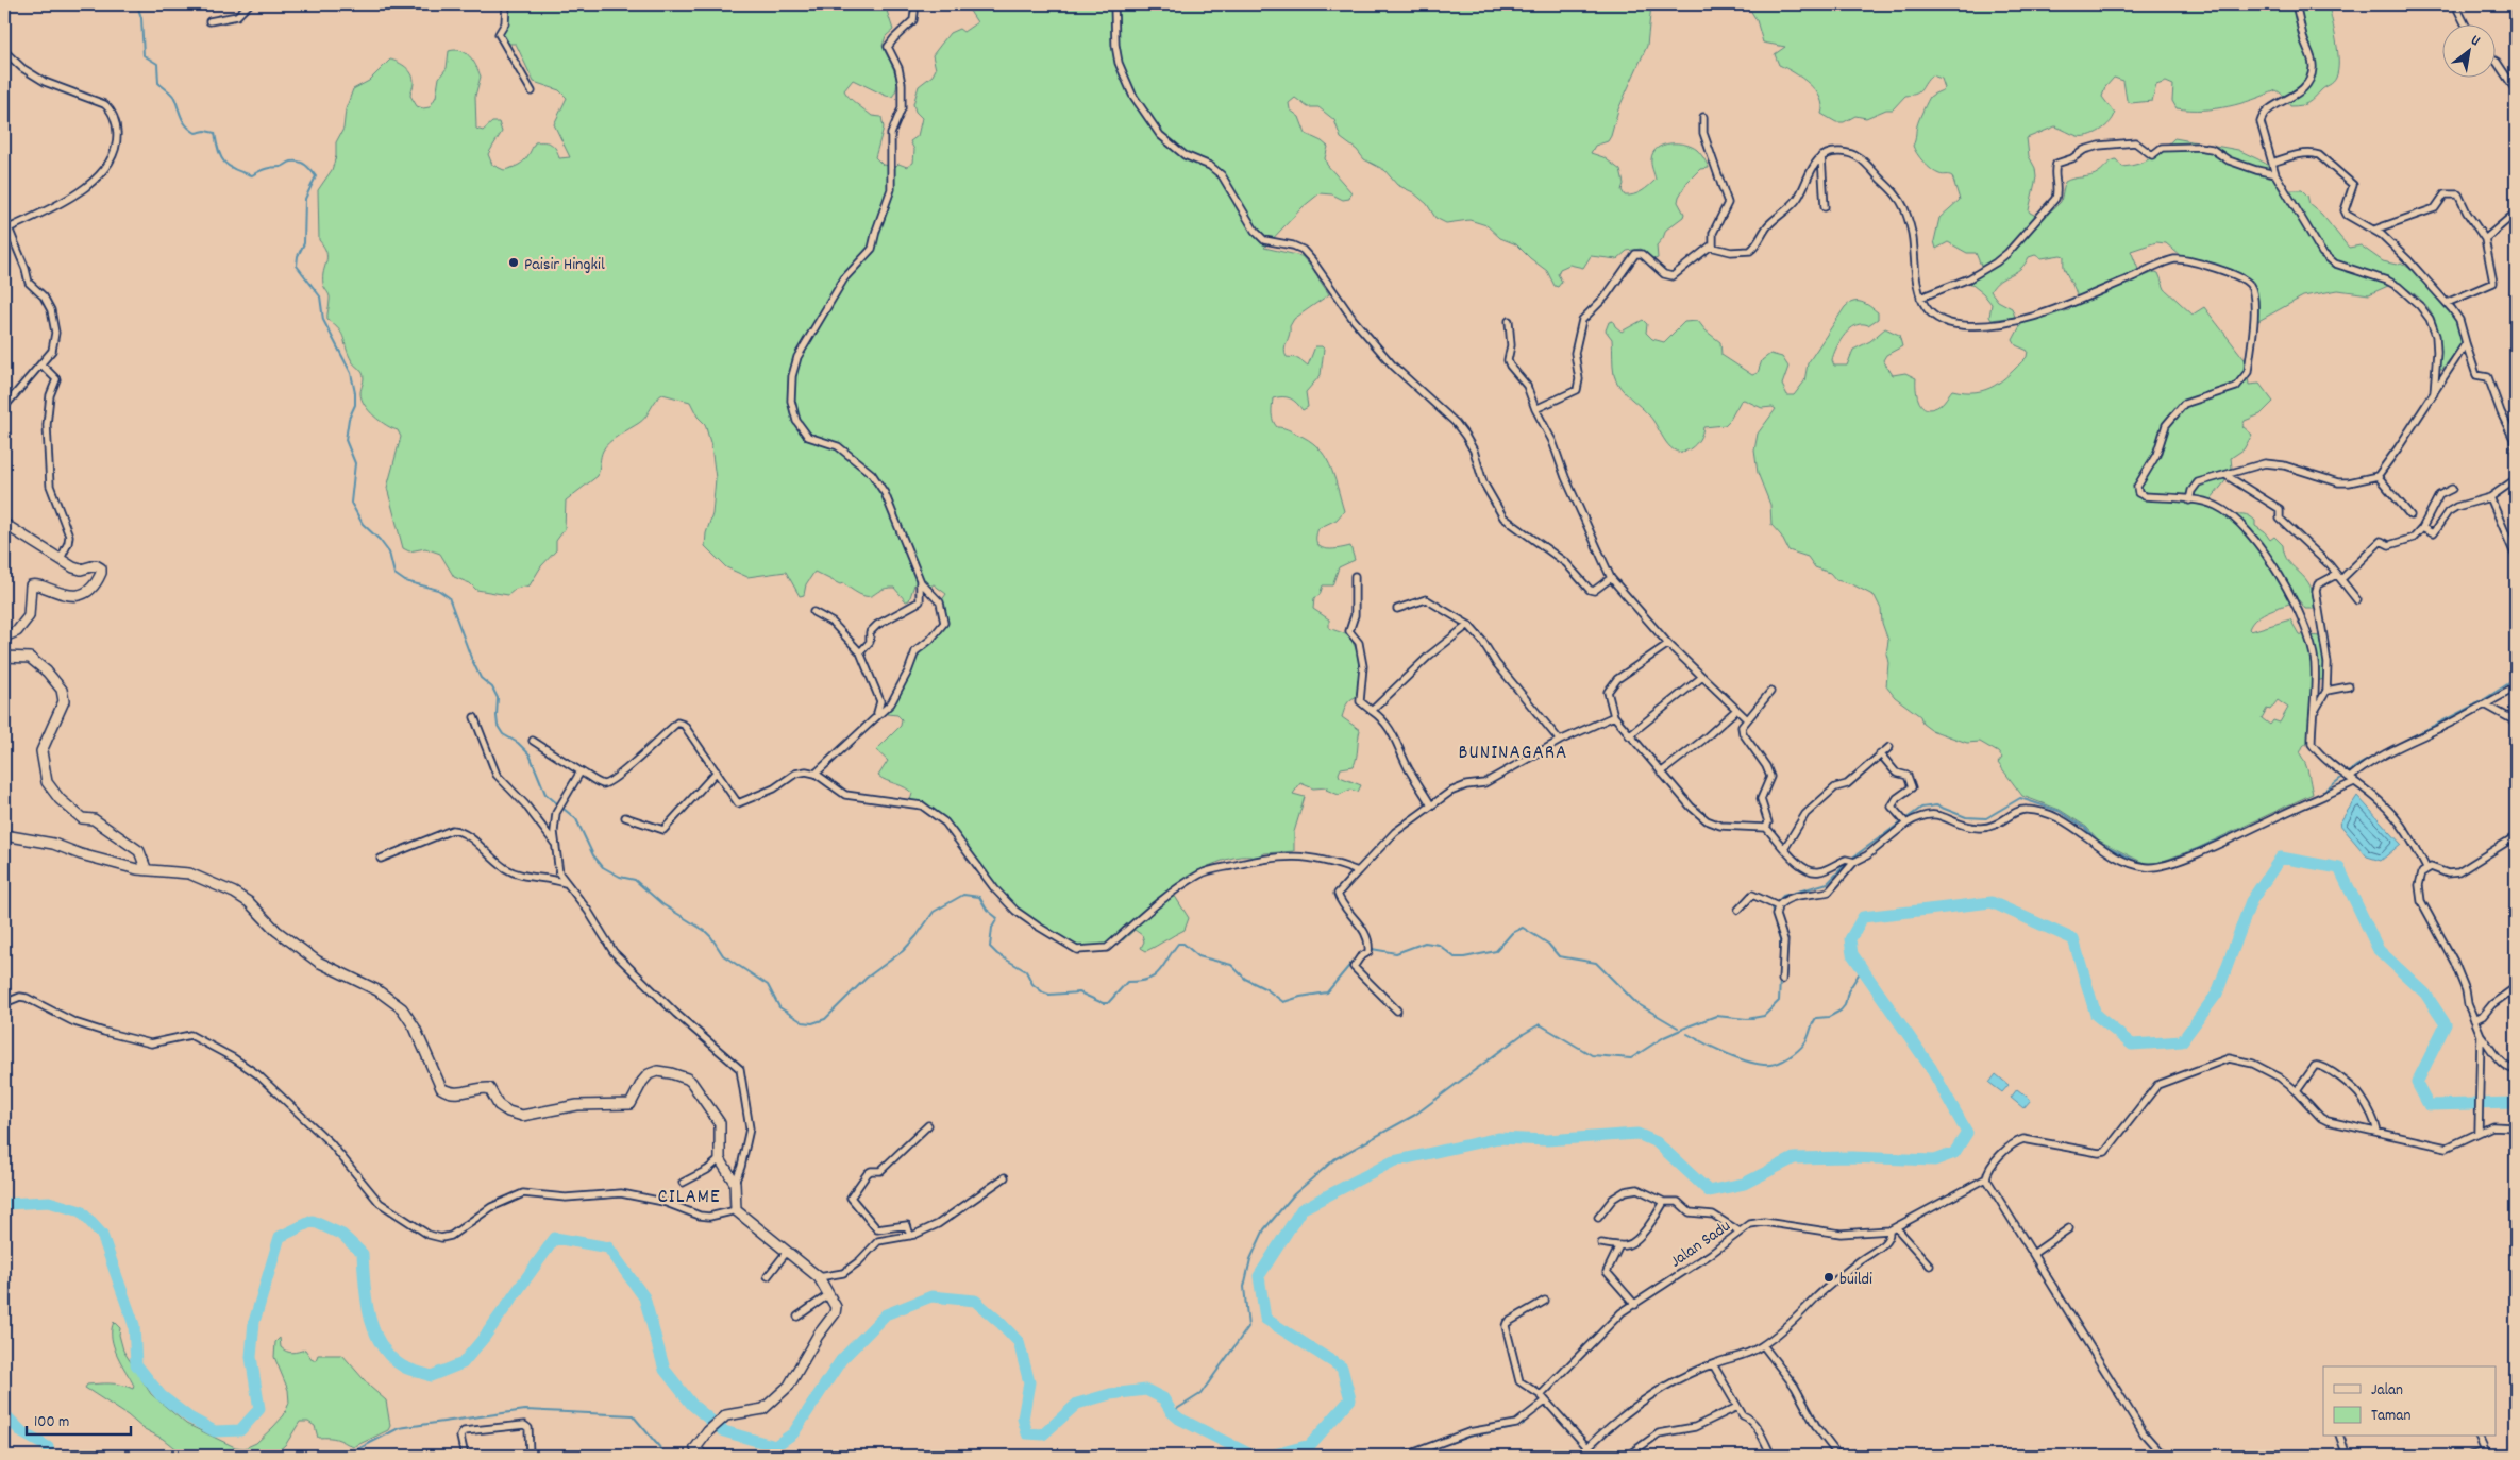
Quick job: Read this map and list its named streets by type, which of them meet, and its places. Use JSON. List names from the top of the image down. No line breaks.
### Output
{"streets":{"street":["Jalan Sadu"]},"districts":["BUNINAGARA","CILAME"],"places":["Paisir Hingkil","buildi"],"legend":["Jalan","Taman"],"scale_bar":"100 m","north":"top right"}
